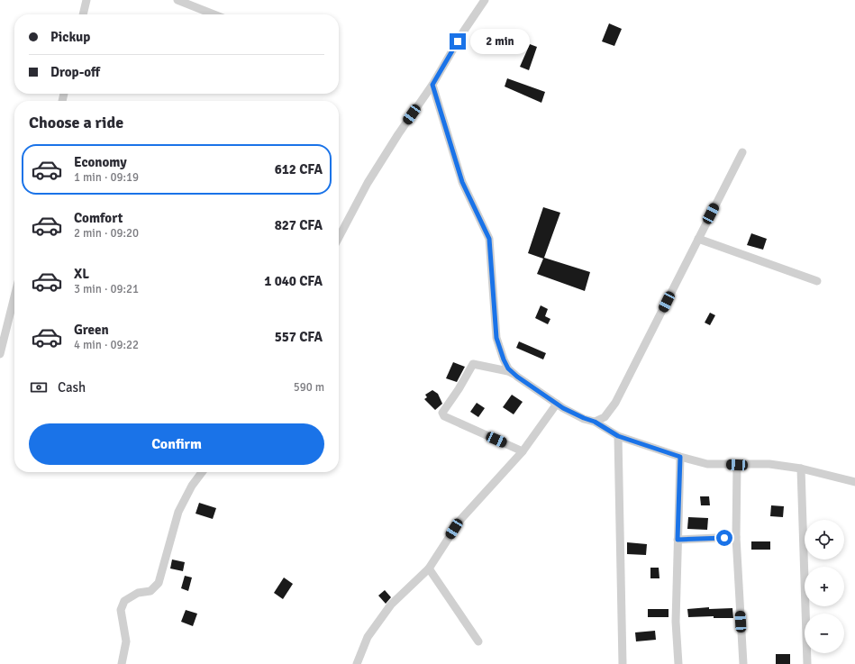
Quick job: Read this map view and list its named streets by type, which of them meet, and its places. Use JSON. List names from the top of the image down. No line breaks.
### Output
{"page":{"banner":["Pickup","Drop-off"],"bubble":"2 min","heading":"Choose a ride","list":[{"name":"Economy","note":"1 min · 09:19","value":"612 CFA"},{"name":"Comfort","note":"2 min · 09:20","value":"827 CFA"},{"name":"XL","note":"3 min · 09:21","value":"1 040 CFA"},{"name":"Green","note":"4 min · 09:22","value":"557 CFA"}],"pay":["Cash","590 m"],"buttons":"Confirm","map_buttons":["+","−"]}}
